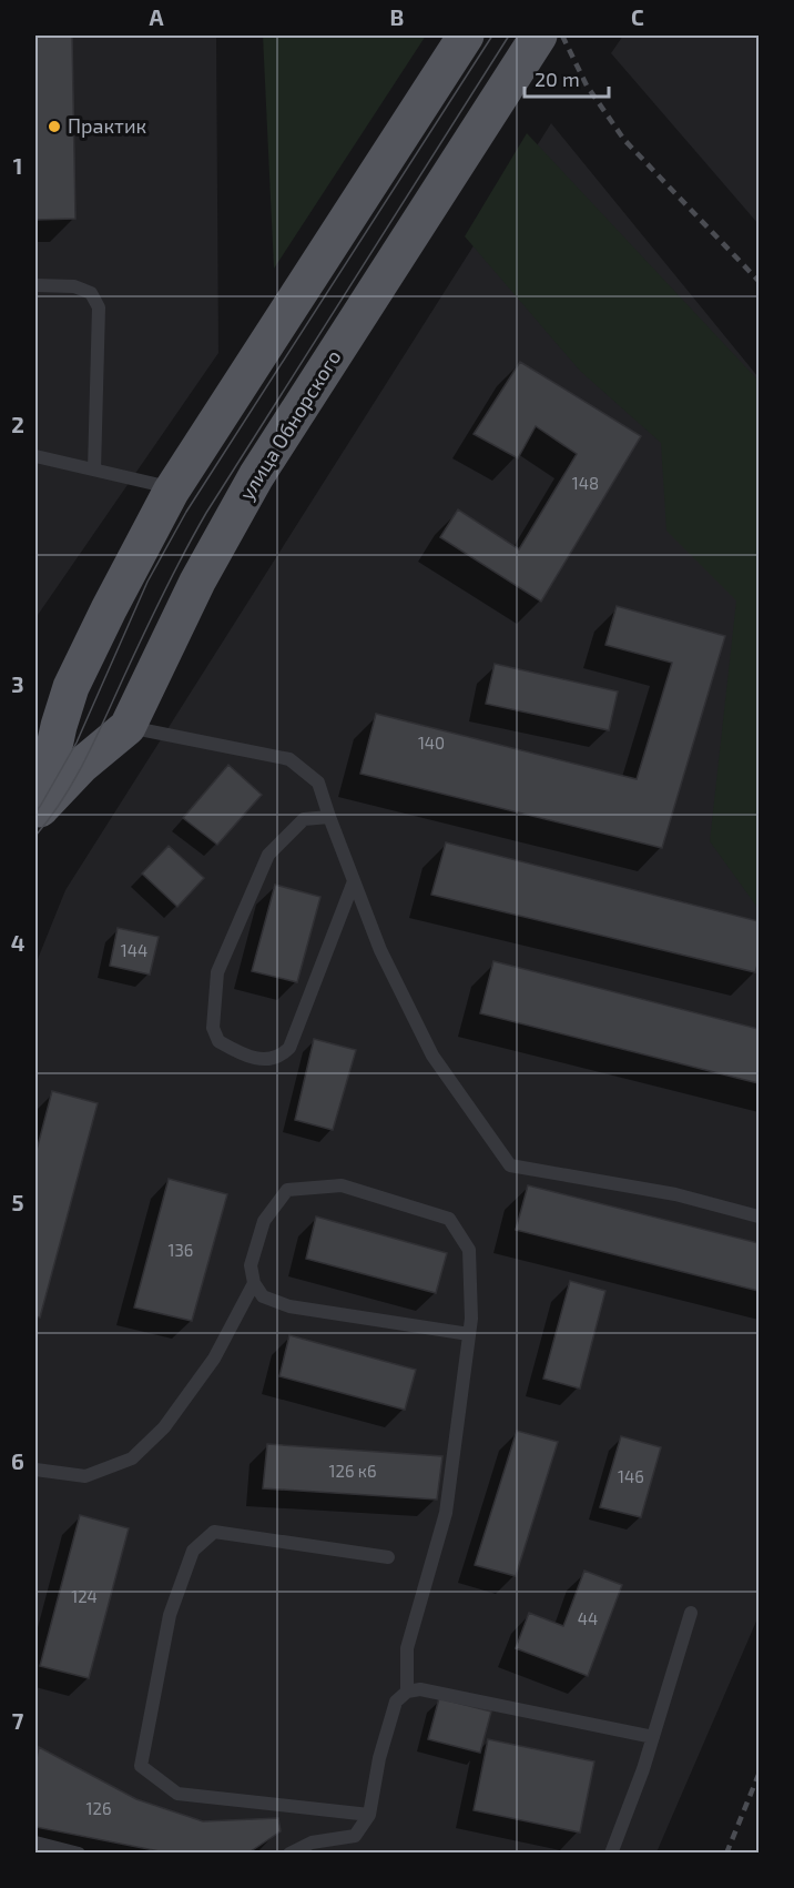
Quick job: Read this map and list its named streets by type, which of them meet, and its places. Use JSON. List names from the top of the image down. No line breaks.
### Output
{"streets":{"main road":["улица Обнорского"]},"places":["Практик"],"house_numbers":["148","140","144","136","126 к6","146","124","44","126"],"scale_bar":"20 m","grid":{"columns":["A","B","C"],"rows":["1","2","3","4","5","6","7"]}}
